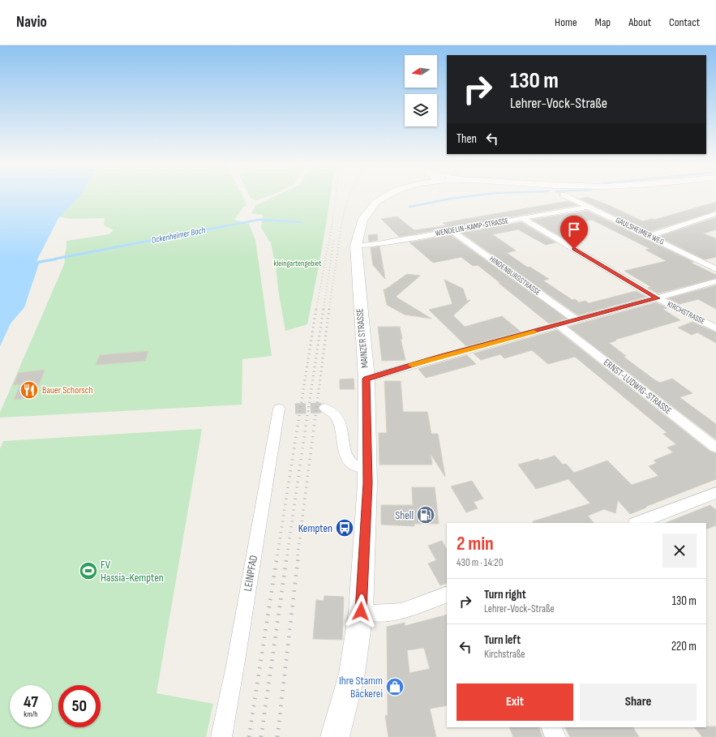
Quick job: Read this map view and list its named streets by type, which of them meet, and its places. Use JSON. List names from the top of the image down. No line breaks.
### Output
{"streets":{"main road":["MAINZER STRASSE"],"street":["WENDELIN-KAMP-STRASSE","GAULSHEIMER WEG","HINDENBURGSTRASSE","KIRCHSTRASSE","ERNST-LUDWIG-STRASSE","LEINPFAD"]},"crossings":[["WENDELIN-KAMP-STRASSE","GAULSHEIMER WEG"],["WENDELIN-KAMP-STRASSE","HINDENBURGSTRASSE"],["WENDELIN-KAMP-STRASSE","KIRCHSTRASSE"],["WENDELIN-KAMP-STRASSE","MAINZER STRASSE"]],"water":["Ockenheimer Bach"],"parks":["kleingartengebiet"],"places":{"restaurant":["Bauer Schorsch"],"fuel station":["Shell"],"bus stop":["Kempten"],"sports":["FV Hassia-Kempten"],"shop":["Ihre Stamm Bäckerei"]},"north":"left","page":{"header":"Navio","nav":["Home","Map","About","Contact"],"turn":["130 m","Lehrer-Vock-Straße"],"then":"Then","heading":["2 min","430 m · 14:20"],"list":[{"name":"Turn right","note":"Lehrer-Vock-Straße","value":"130 m"},{"name":"Turn left","note":"Kirchstraße","value":"220 m"}],"buttons":["Exit","Share"],"speed":"47 km/h","limit":"50"}}
